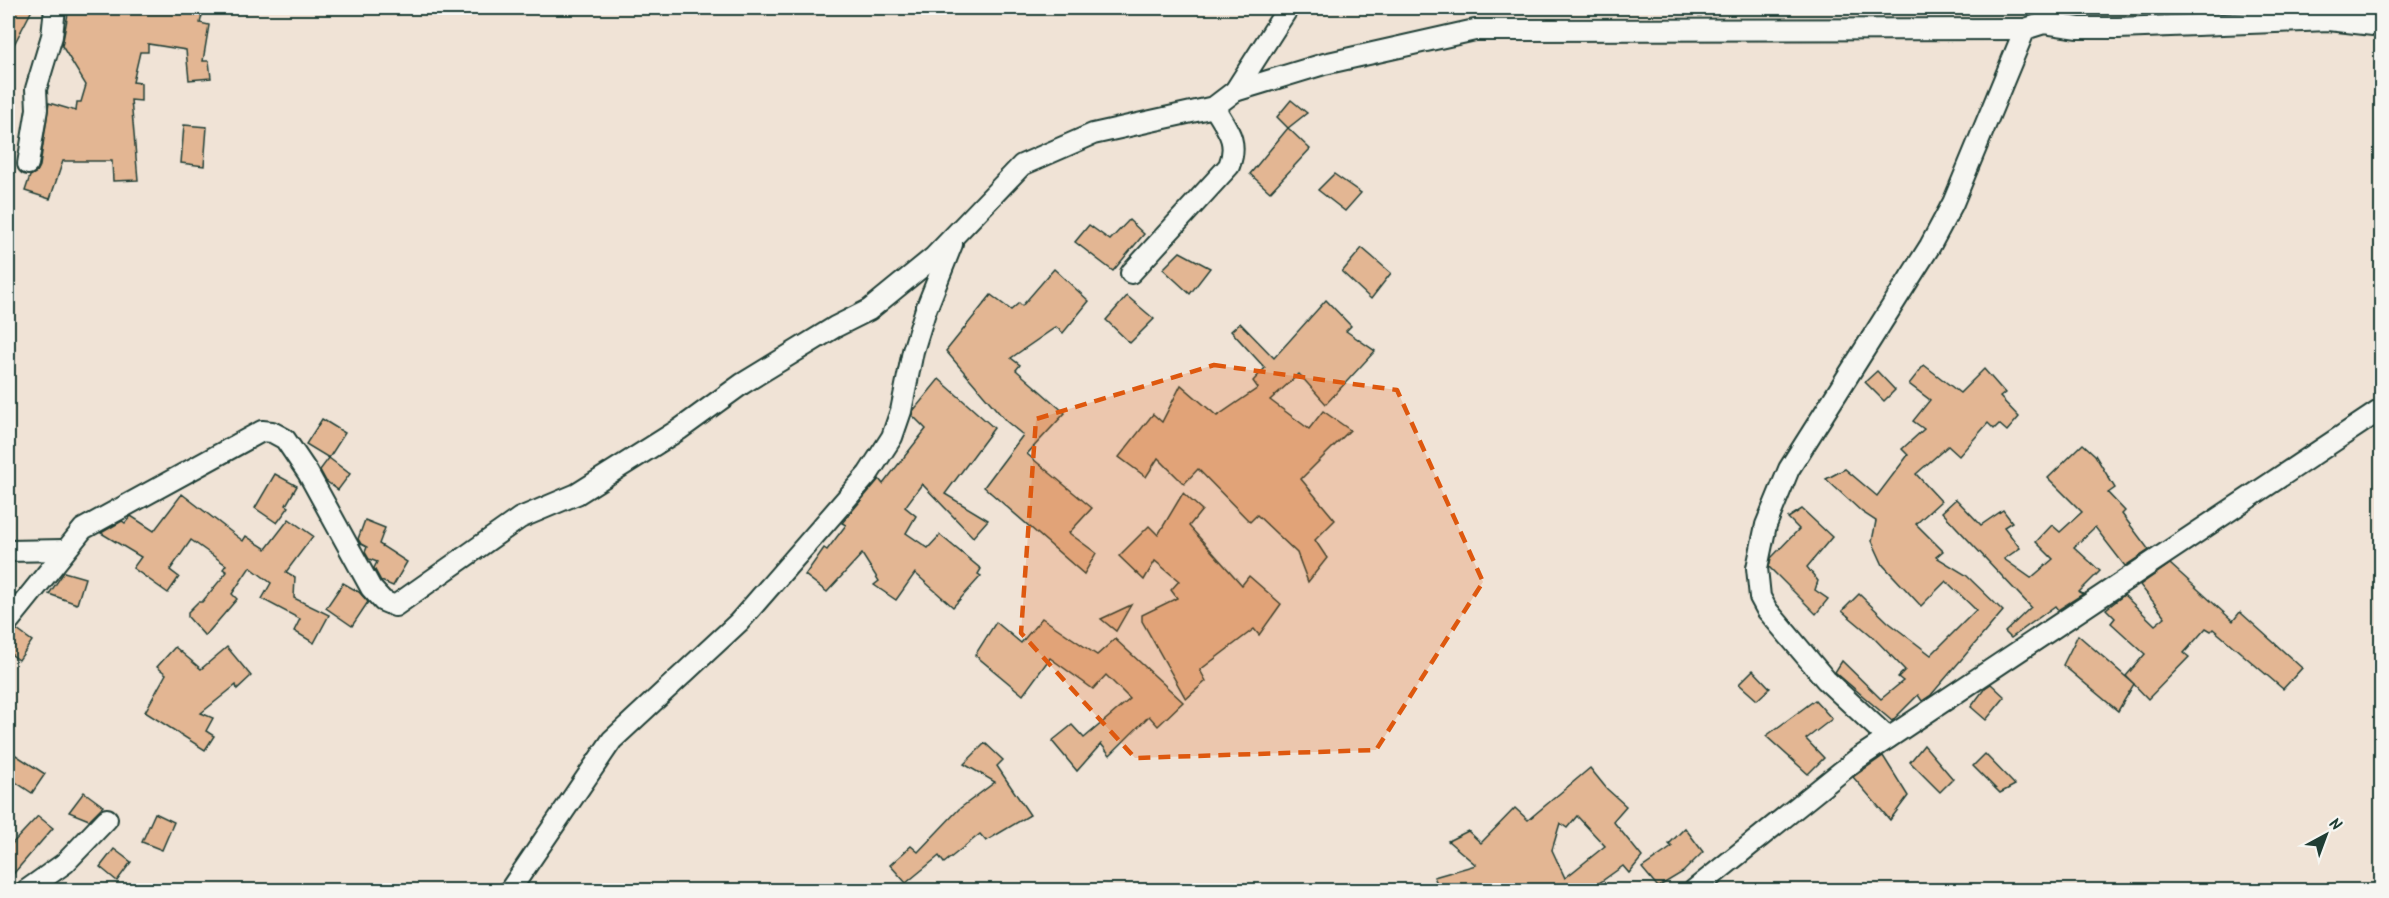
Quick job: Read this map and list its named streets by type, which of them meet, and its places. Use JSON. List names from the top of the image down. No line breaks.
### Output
{"north":"top right"}
